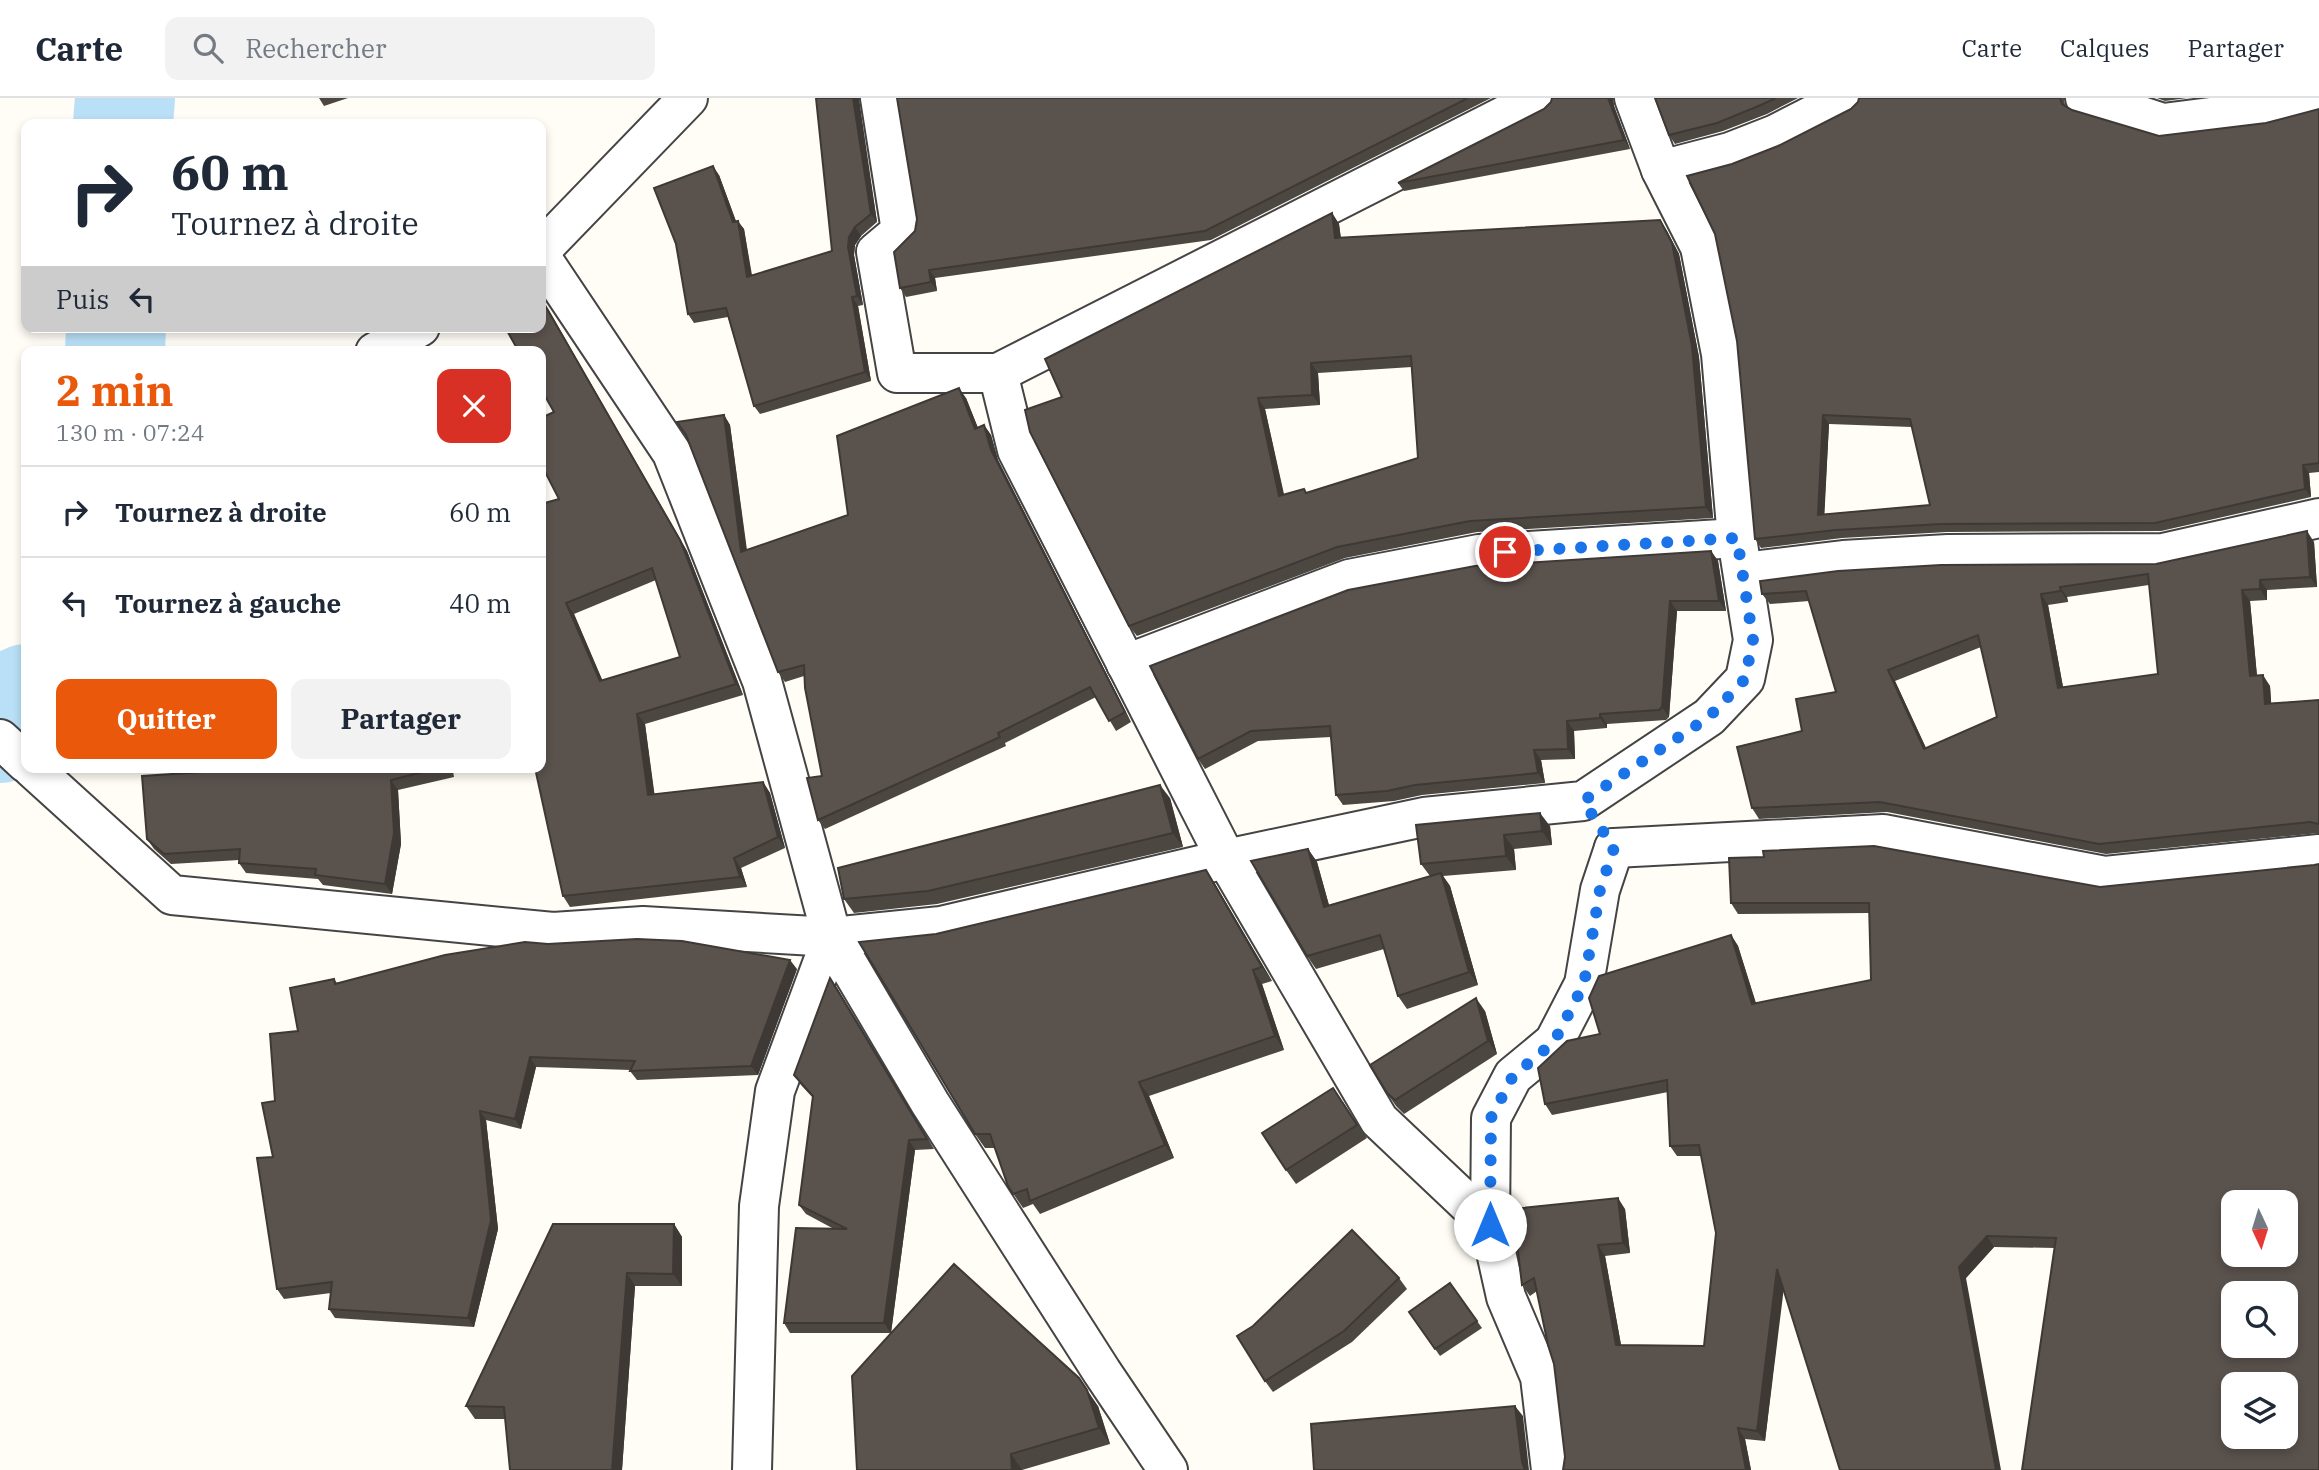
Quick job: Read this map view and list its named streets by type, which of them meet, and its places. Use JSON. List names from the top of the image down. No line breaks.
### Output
{"north":"bottom","page":{"header":"Carte","search":"Rechercher","nav":["Carte","Calques","Partager"],"turn":["60 m","Tournez à droite"],"then":"Puis","heading":["2 min","130 m · 07:24"],"list":[{"name":"Tournez à droite","value":"60 m"},{"name":"Tournez à gauche","value":"40 m"}],"buttons":["Quitter","Partager"]}}
